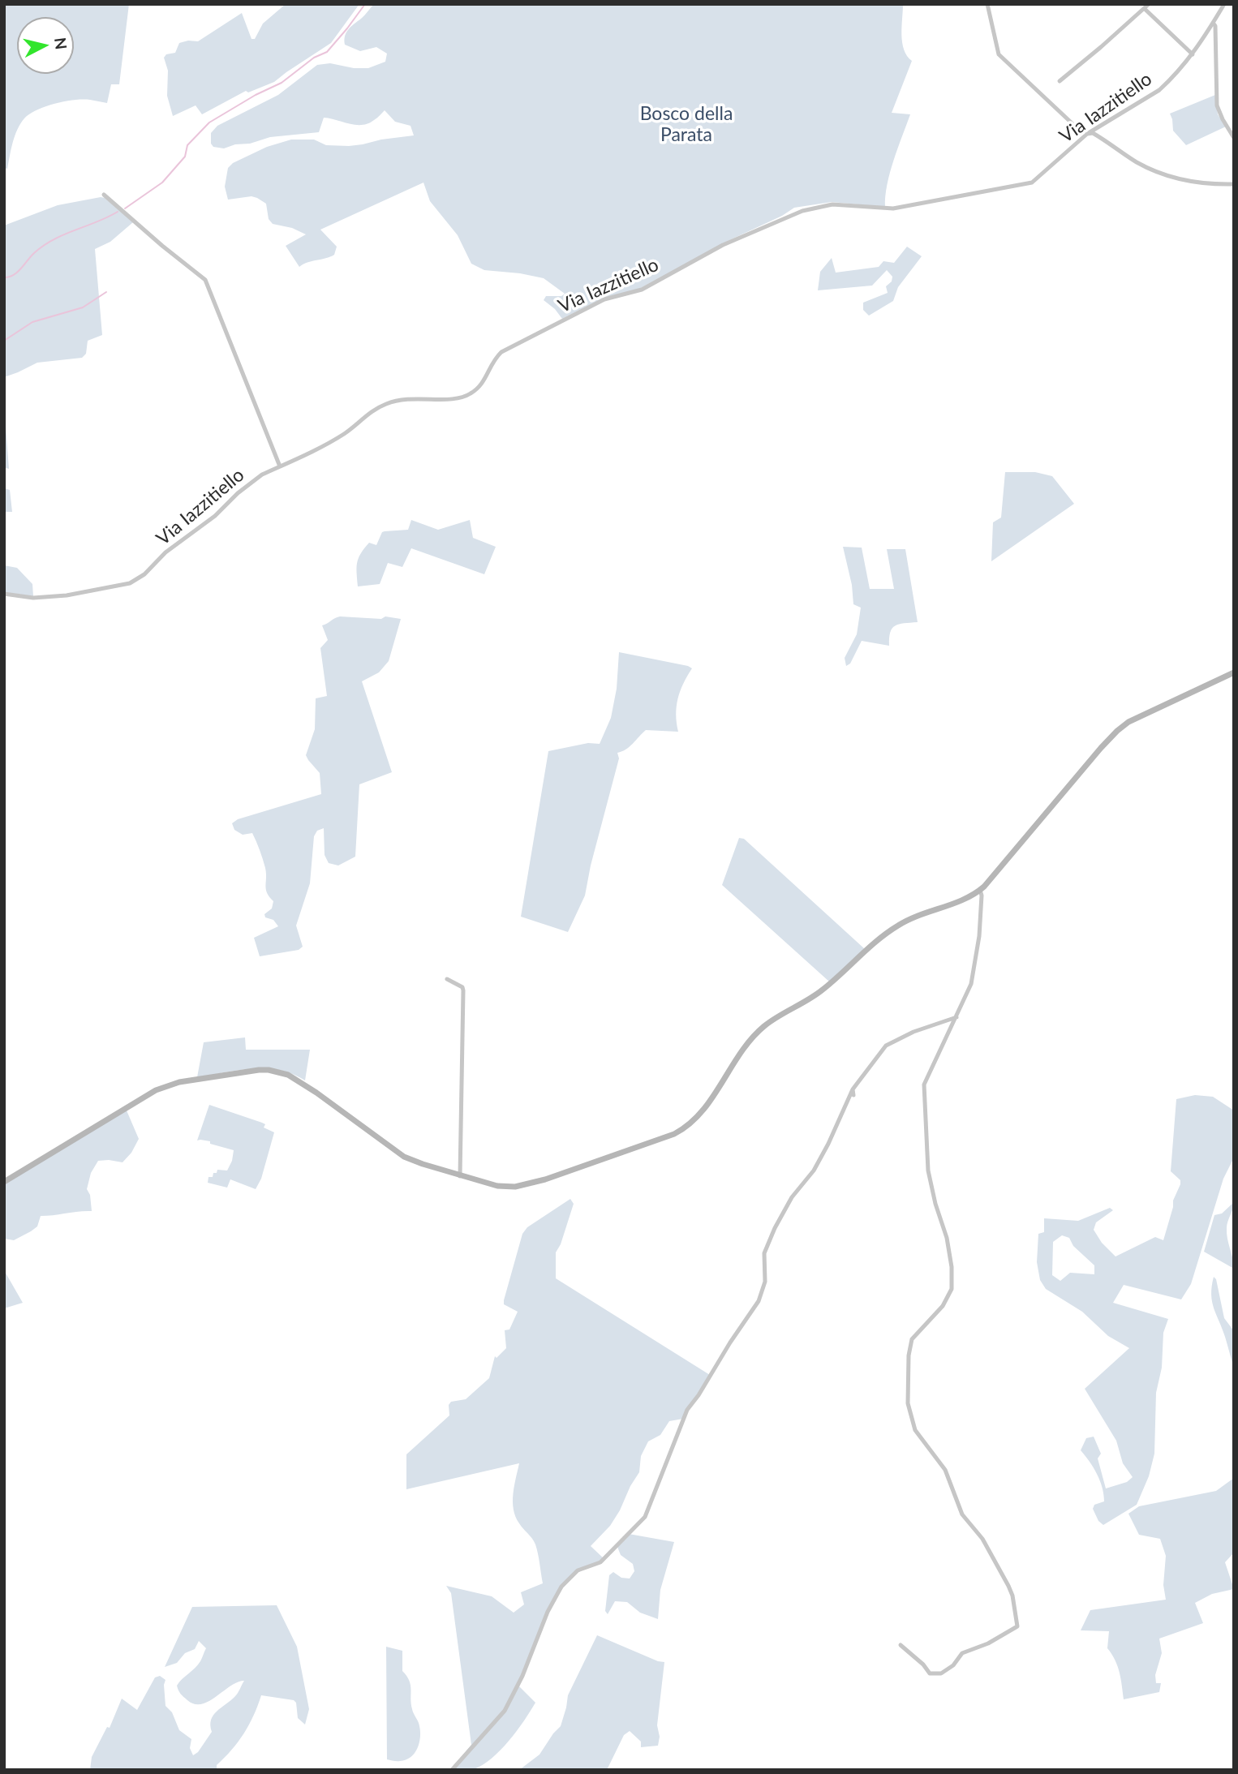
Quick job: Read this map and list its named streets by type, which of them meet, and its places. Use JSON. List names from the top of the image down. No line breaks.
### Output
{"streets":{"street":["Via Iazzitiello"]},"parks":["Bosco della Parata"],"north":"right"}
